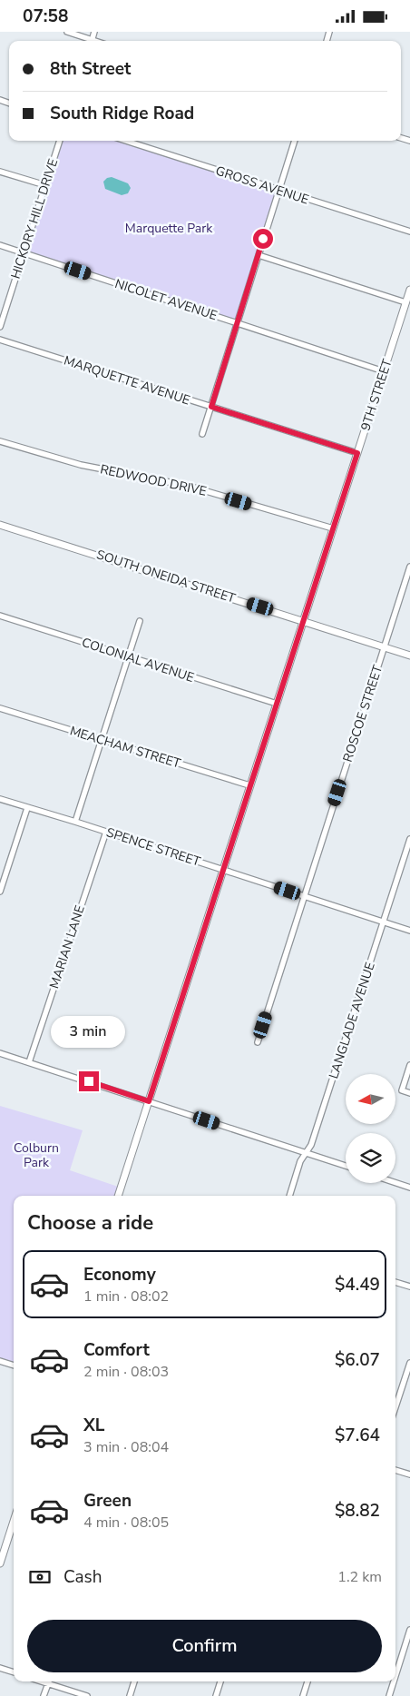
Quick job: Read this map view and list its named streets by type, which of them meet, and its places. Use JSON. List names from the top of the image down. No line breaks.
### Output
{"streets":{"street":["GROSS AVENUE","HICKORY HILL DRIVE","NICOLET AVENUE","MARQUETTE AVENUE","9TH STREET","REDWOOD DRIVE","SOUTH ONEIDA STREET","COLONIAL AVENUE","ROSCOE STREET","MEACHAM STREET","SPENCE STREET","MARIAN LANE","LANGLADE AVENUE"]},"crossings":[["HICKORY HILL DRIVE","NICOLET AVENUE"],["NICOLET AVENUE","9TH STREET"],["MARQUETTE AVENUE","9TH STREET"],["9TH STREET","REDWOOD DRIVE"],["9TH STREET","SOUTH ONEIDA STREET"],["9TH STREET","COLONIAL AVENUE"],["9TH STREET","MEACHAM STREET"],["9TH STREET","SPENCE STREET"],["SOUTH ONEIDA STREET","ROSCOE STREET"],["ROSCOE STREET","SPENCE STREET"],["SPENCE STREET","MARIAN LANE"],["SPENCE STREET","LANGLADE AVENUE"]],"parks":["Marquette Park","Colburn Park"],"north":"left","page":{"status":"07:58","banner":["8th Street","South Ridge Road"],"bubble":"3 min","heading":"Choose a ride","list":[{"name":"Economy","note":"1 min · 08:02","value":"$4.49"},{"name":"Comfort","note":"2 min · 08:03","value":"$6.07"},{"name":"XL","note":"3 min · 08:04","value":"$7.64"},{"name":"Green","note":"4 min · 08:05","value":"$8.82"}],"pay":["Cash","1.2 km"],"buttons":"Confirm"}}
